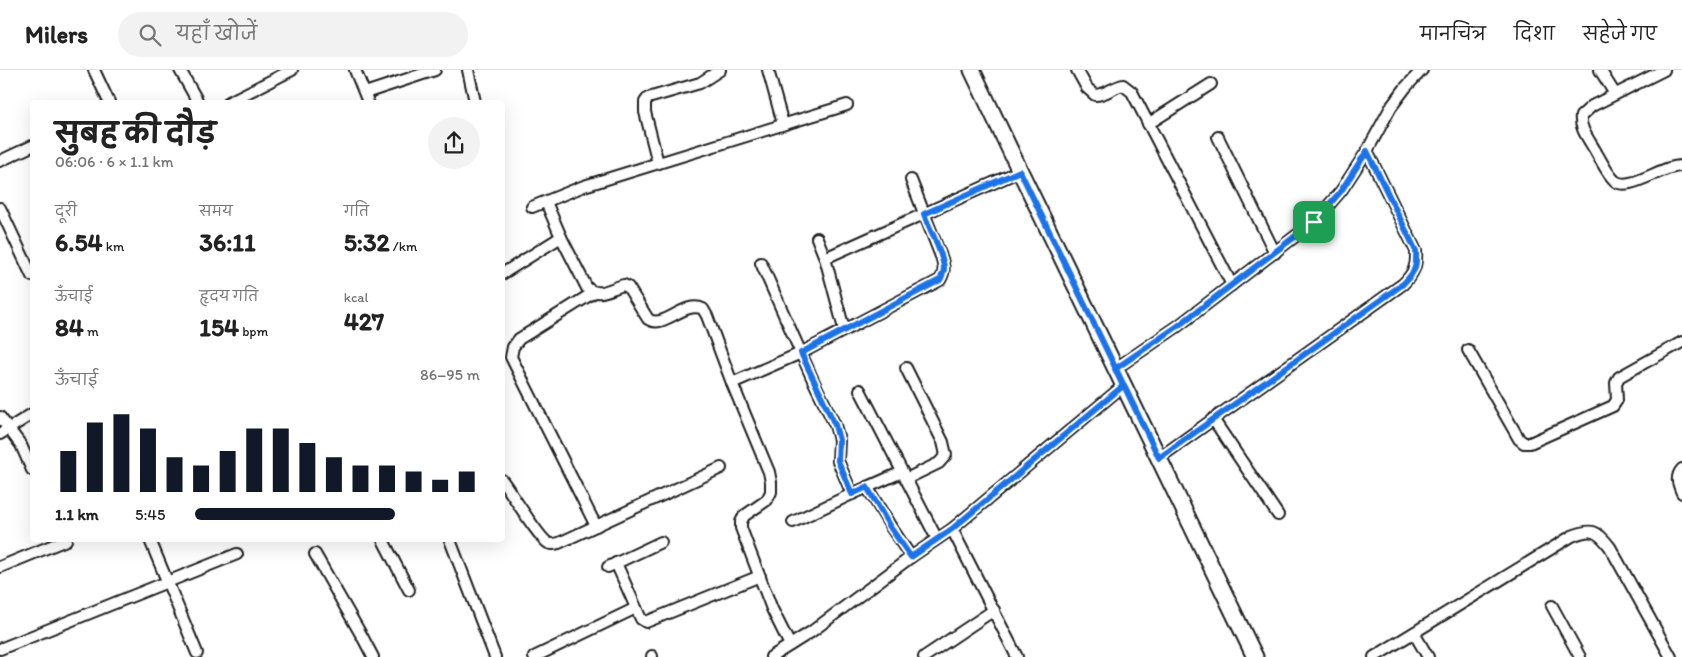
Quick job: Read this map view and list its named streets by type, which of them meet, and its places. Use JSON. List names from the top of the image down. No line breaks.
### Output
{"page":{"header":"Milers","search":"यहाँ खोजें","nav":["मानचित्र","दिशा","सहेजे गए"],"heading":["सुबह की दौड़","06:06 · 6 × 1.1 km"],"stats":[["दूरी","6.54 km"],["समय","36:11"],["गति","5:32 /km"],["ऊँचाई","84 m"],["हृदय गति","154 bpm"],["kcal","427"]],"chart":["ऊँचाई","86–95 m"],"list":[{"name":"1.1 km","note":"5:45"}]}}
